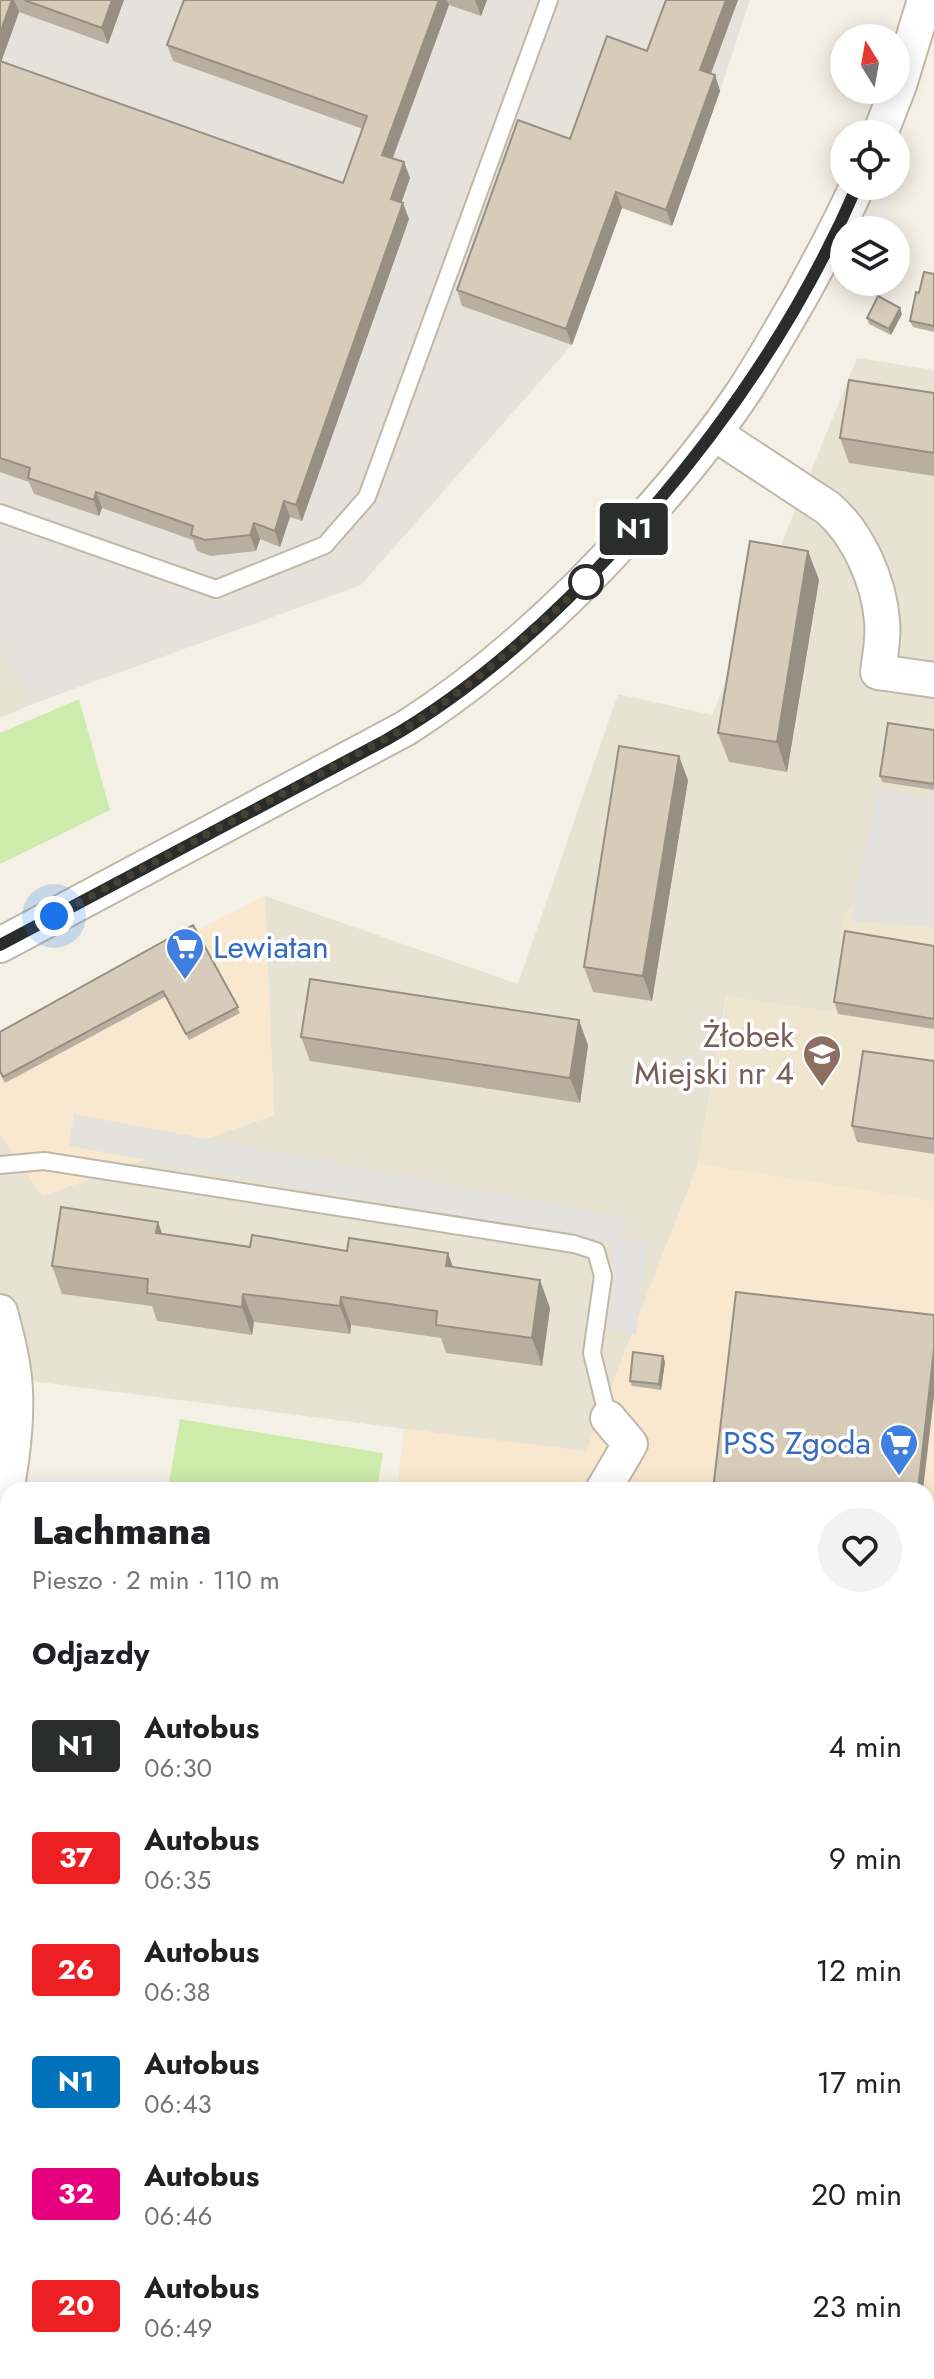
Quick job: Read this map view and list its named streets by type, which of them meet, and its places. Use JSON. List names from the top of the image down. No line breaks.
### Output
{"places":{"supermarket":["Lewiatan","PSS Zgoda"],"school or university":["Żłobek Miejski nr 4"]},"lines":["bus line N1"],"north":"top","page":{"on_map":"N1","heading":[["Lachmana","Pieszo · 2 min · 110 m"],"Odjazdy"],"list":[{"mark":"N1","name":"Autobus","note":"06:30","value":"4 min"},{"mark":"37","name":"Autobus","note":"06:35","value":"9 min"},{"mark":"26","name":"Autobus","note":"06:38","value":"12 min"},{"mark":"N1","name":"Autobus","note":"06:43","value":"17 min"},{"mark":"32","name":"Autobus","note":"06:46","value":"20 min"},{"mark":"20","name":"Autobus","note":"06:49","value":"23 min"}]}}
